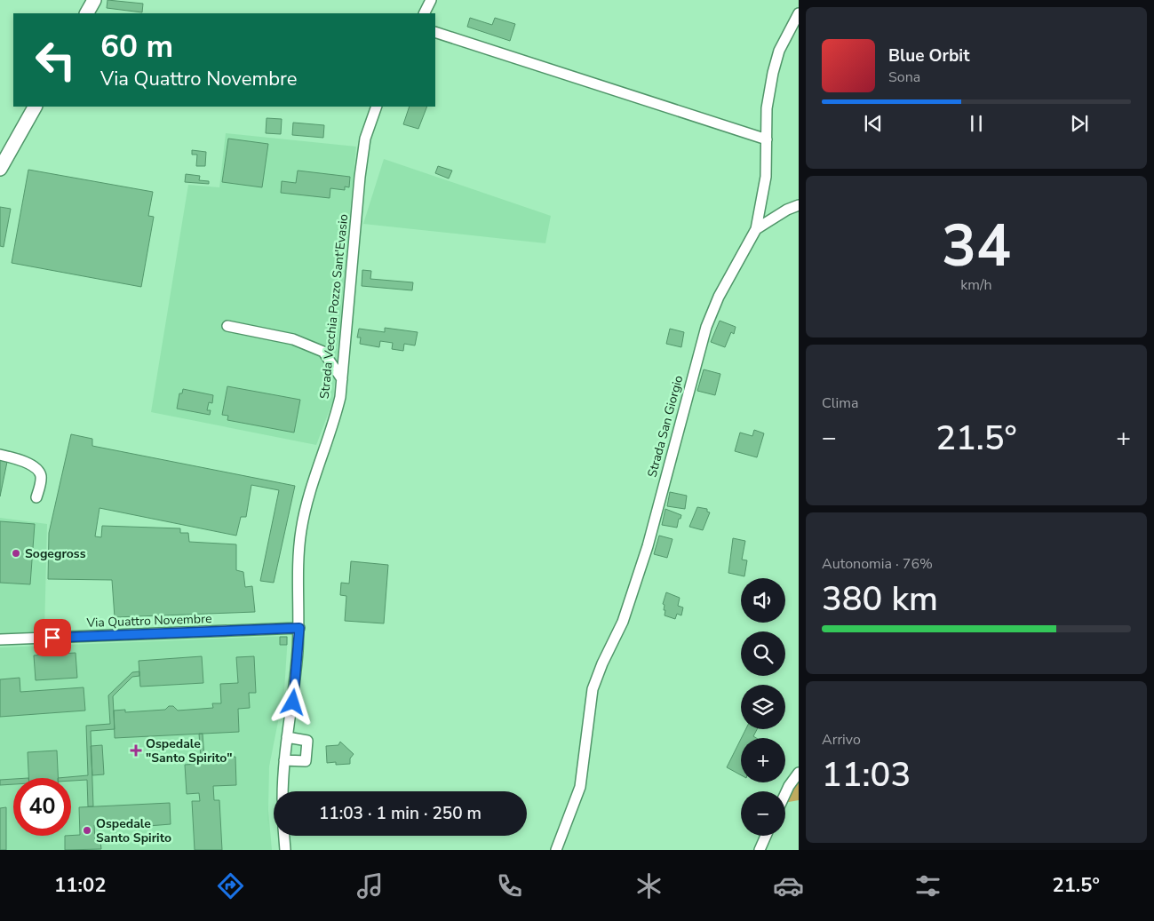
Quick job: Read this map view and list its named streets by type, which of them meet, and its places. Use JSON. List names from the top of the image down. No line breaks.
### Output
{"streets":{"street":["Strada Vecchia Pozzo Sant'Evasio","Strada San Giorgio","Via Quattro Novembre"]},"crossings":[["Strada Vecchia Pozzo Sant'Evasio","Via Quattro Novembre"]],"places":{"other":["Sogegross","Ospedale Santo Spirito"],"health":["Ospedale \"Santo Spirito\""]},"page":{"turn":["60 m","Via Quattro Novembre"],"song":["Blue Orbit","Sona"],"tile":[["34","km/h"],"Clima",["Autonomia · 76%","380 km"],["Arrivo","11:03"]],"heat":["−","21.5°","+"],"map_buttons":["+","−"],"limit":"40","trip":"11:03 · 1 min · 250 m","tabs":["11:02","21.5°"]}}
